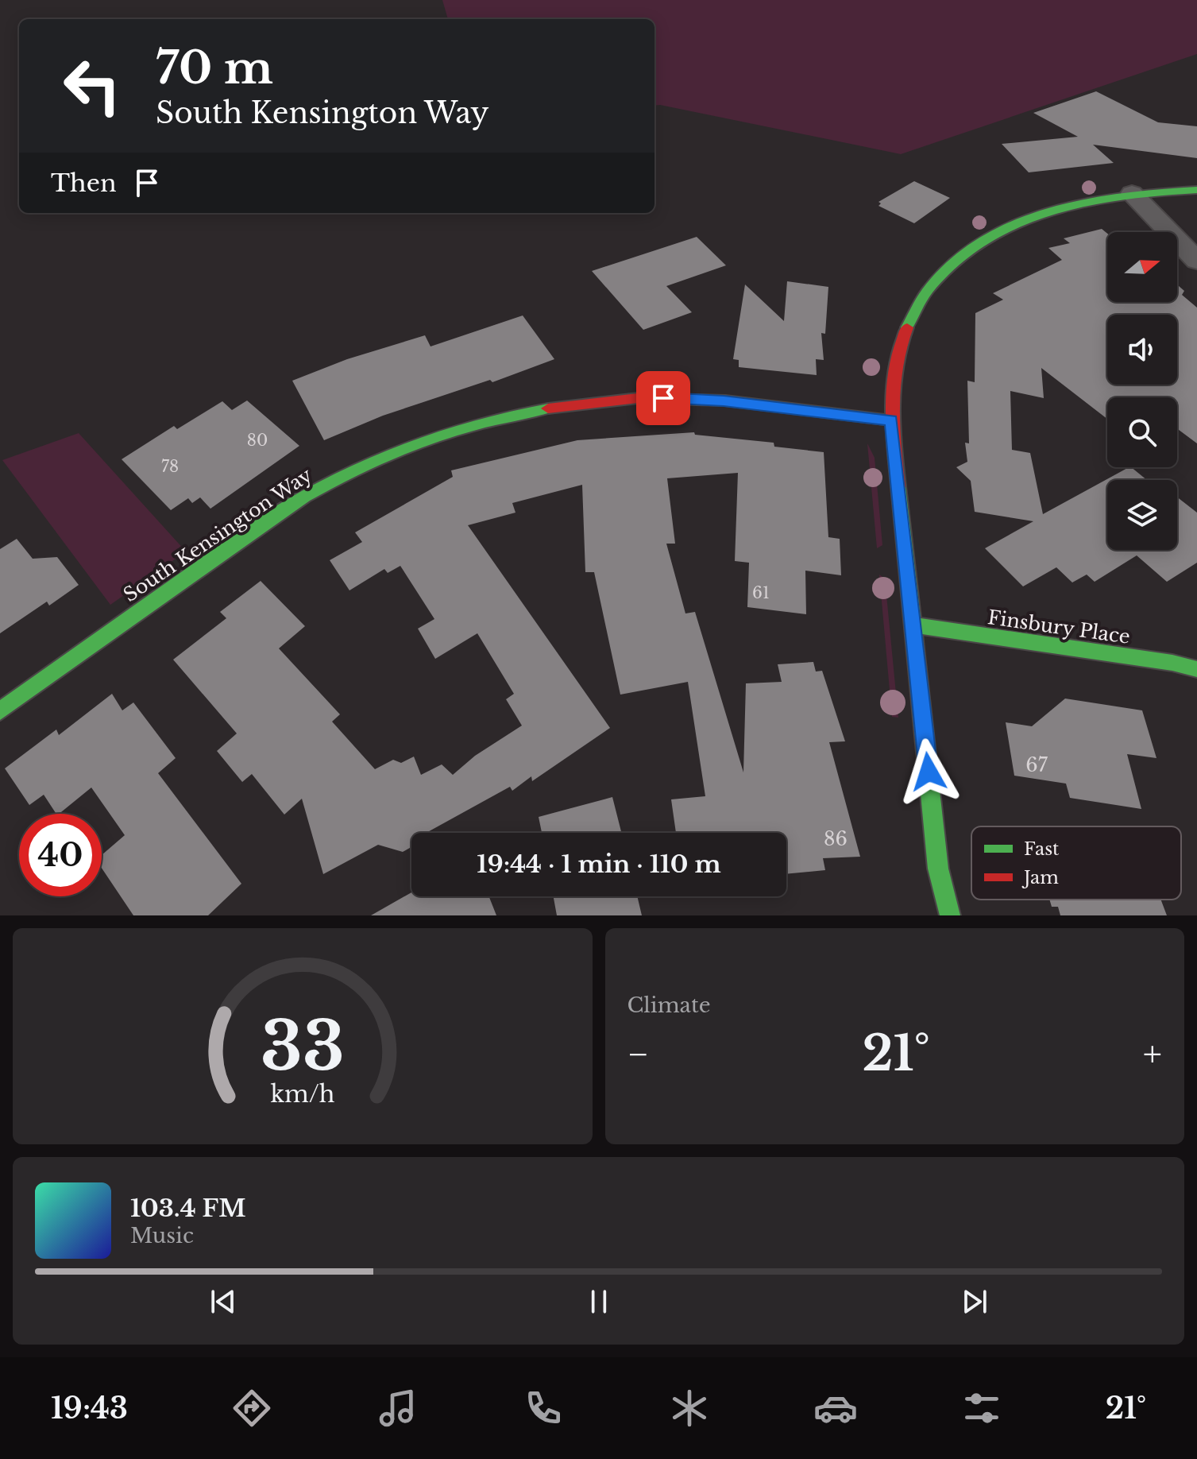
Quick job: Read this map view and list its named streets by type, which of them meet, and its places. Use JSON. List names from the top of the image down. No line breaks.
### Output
{"streets":{"street":["South Kensington Way","Finsbury Place"]},"house_numbers":["80","78","61","67","86"],"legend":["Fast","Jam"],"north":"right","page":{"turn":["70 m","South Kensington Way"],"then":"Then","limit":"40","trip":"19:44 · 1 min · 110 m","tile":"Climate","heat":["−","21°","+"],"song":["103.4 FM","Music"],"tabs":["19:43","21°"],"gauge":["33","km/h"]}}
